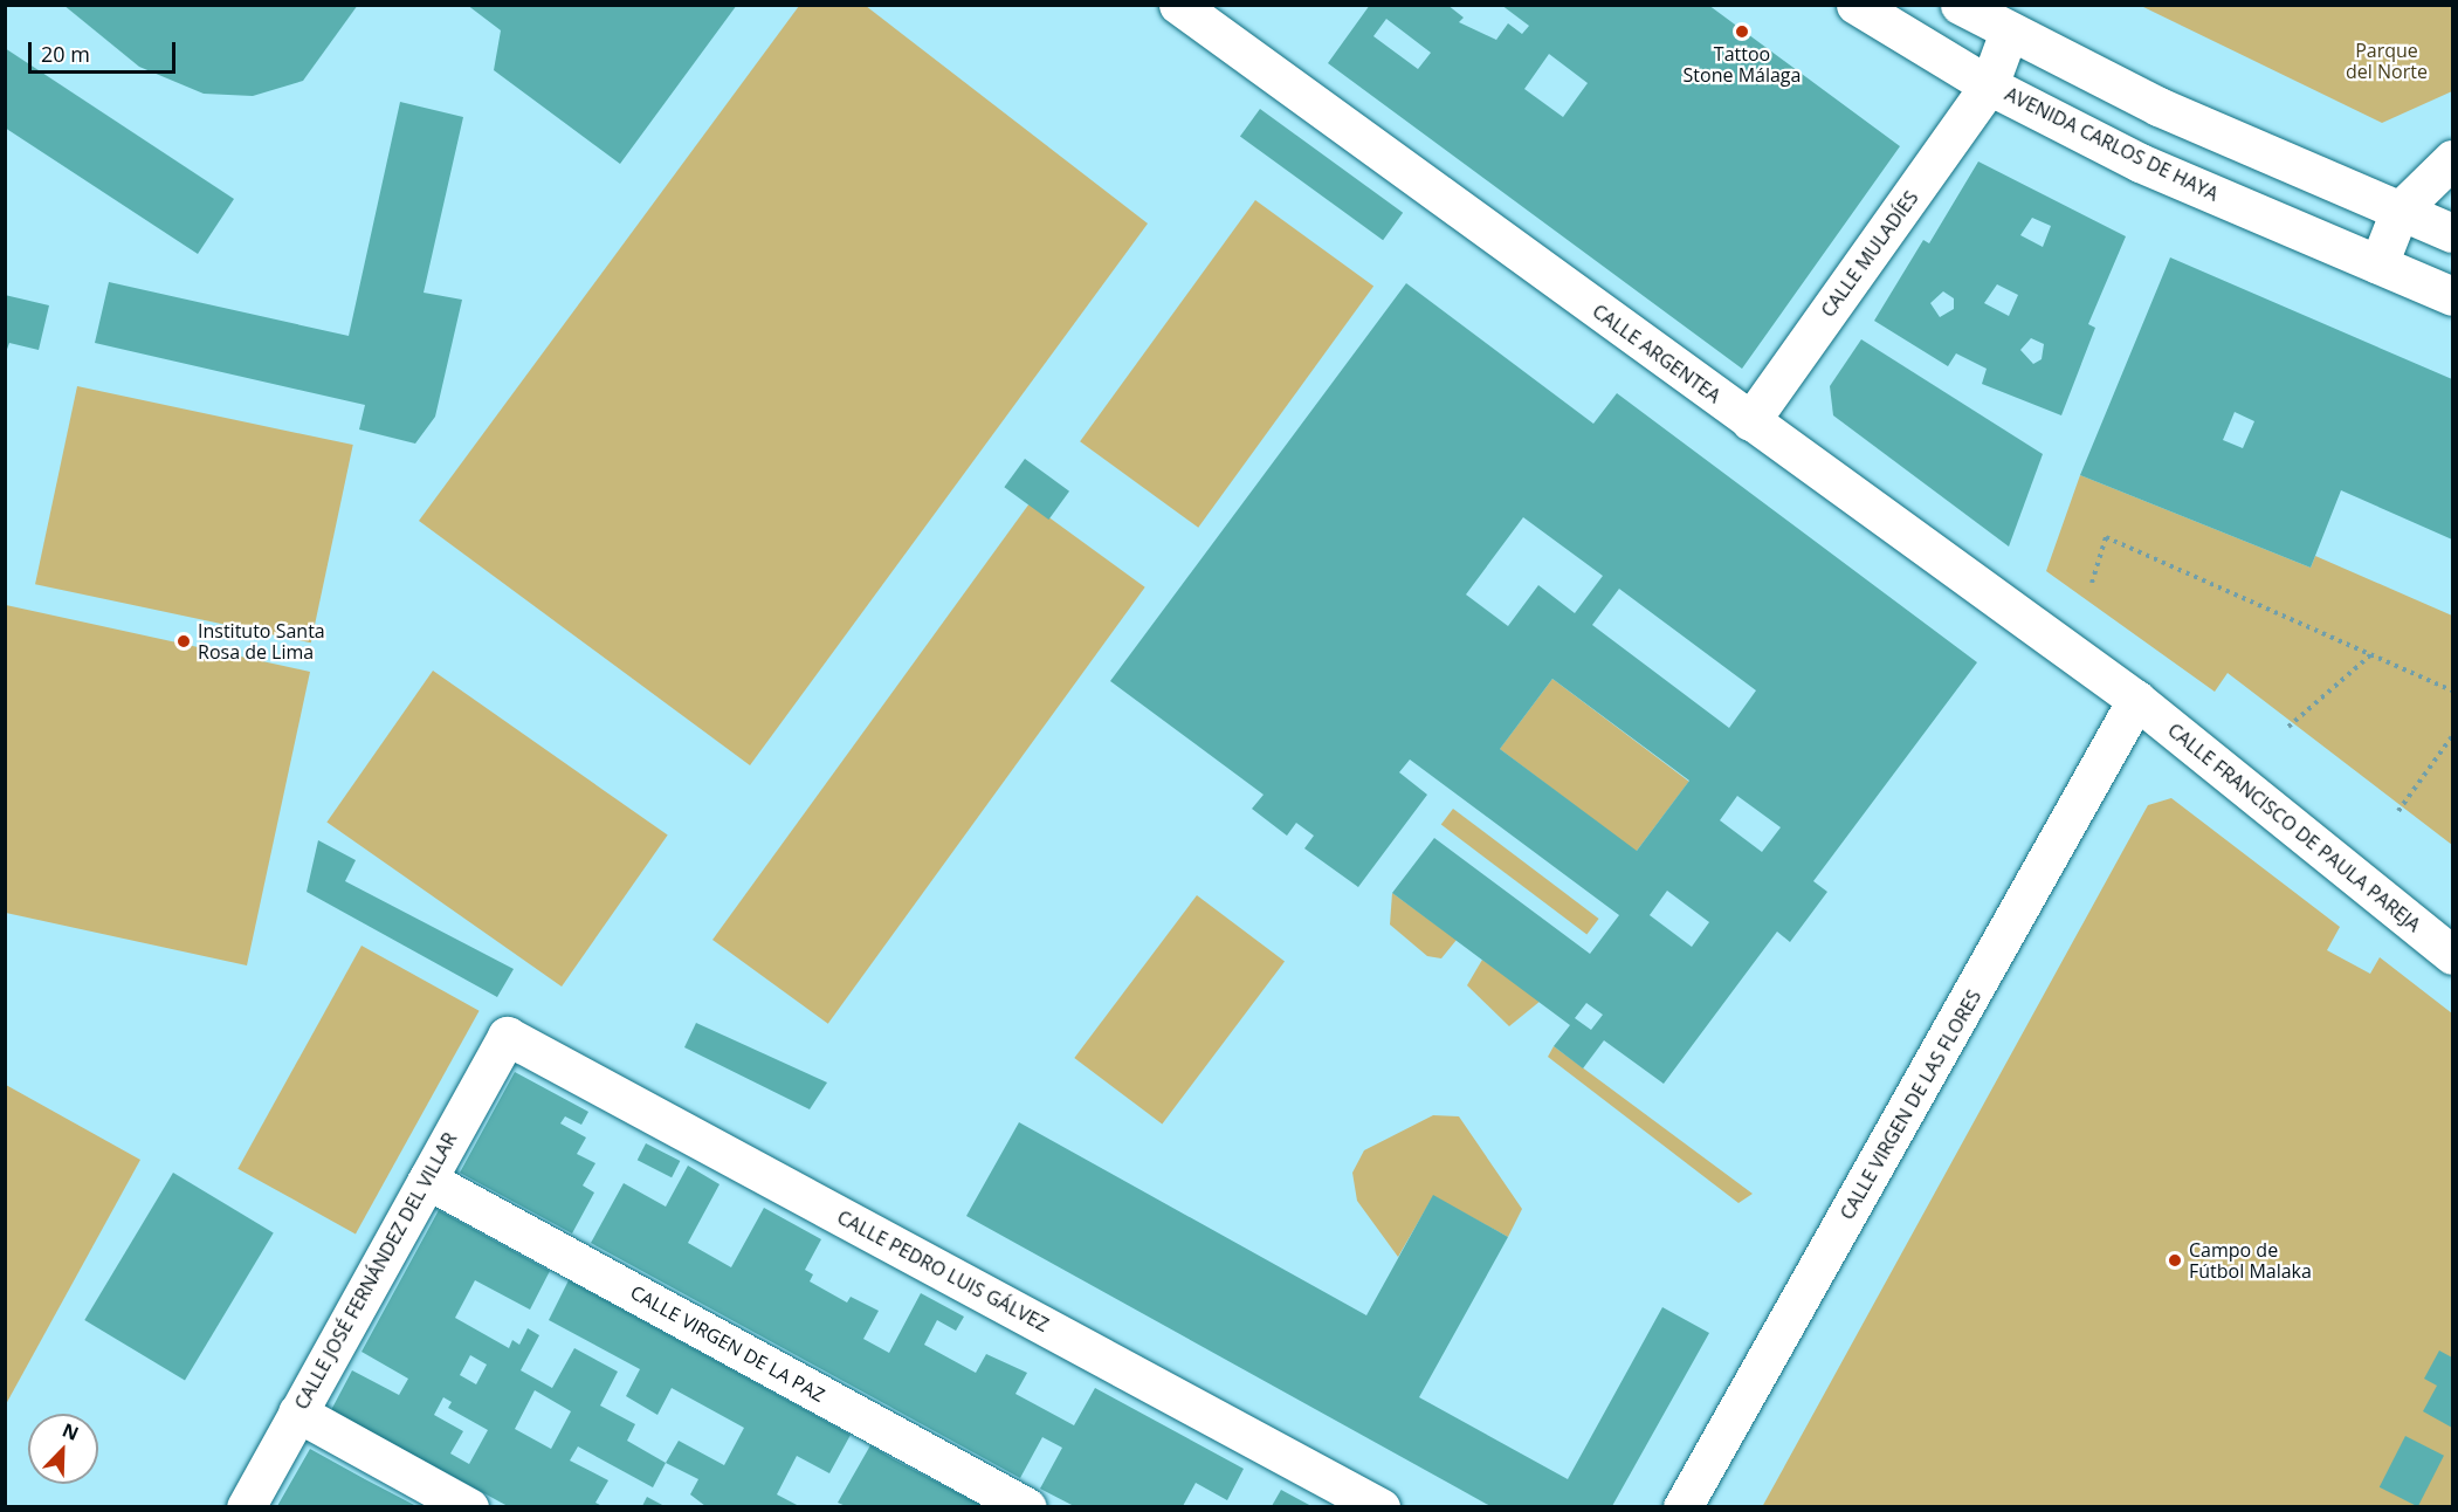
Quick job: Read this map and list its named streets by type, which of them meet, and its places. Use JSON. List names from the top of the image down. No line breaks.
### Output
{"streets":{"street":["AVENIDA CARLOS DE HAYA","CALLE MULADÍES","CALLE ARGENTEA","CALLE FRANCISCO DE PAULA PAREJA","CALLE VIRGEN DE LAS FLORES","CALLE JOSÉ FERNÁNDEZ DEL VILLAR","CALLE PEDRO LUIS GÁLVEZ","CALLE VIRGEN DE LA PAZ"]},"crossings":[["AVENIDA CARLOS DE HAYA","CALLE MULADÍES"],["CALLE MULADÍES","CALLE ARGENTEA"],["CALLE ARGENTEA","CALLE FRANCISCO DE PAULA PAREJA"],["CALLE ARGENTEA","CALLE VIRGEN DE LAS FLORES"],["CALLE FRANCISCO DE PAULA PAREJA","CALLE VIRGEN DE LAS FLORES"],["CALLE JOSÉ FERNÁNDEZ DEL VILLAR","CALLE PEDRO LUIS GÁLVEZ"],["CALLE JOSÉ FERNÁNDEZ DEL VILLAR","CALLE VIRGEN DE LA PAZ"]],"parks":["Parque del Norte"],"places":["Tattoo Stone Málaga","Instituto Santa Rosa de Lima","Campo de Fútbol Malaka"],"scale_bar":"20 m","north":"top right"}
